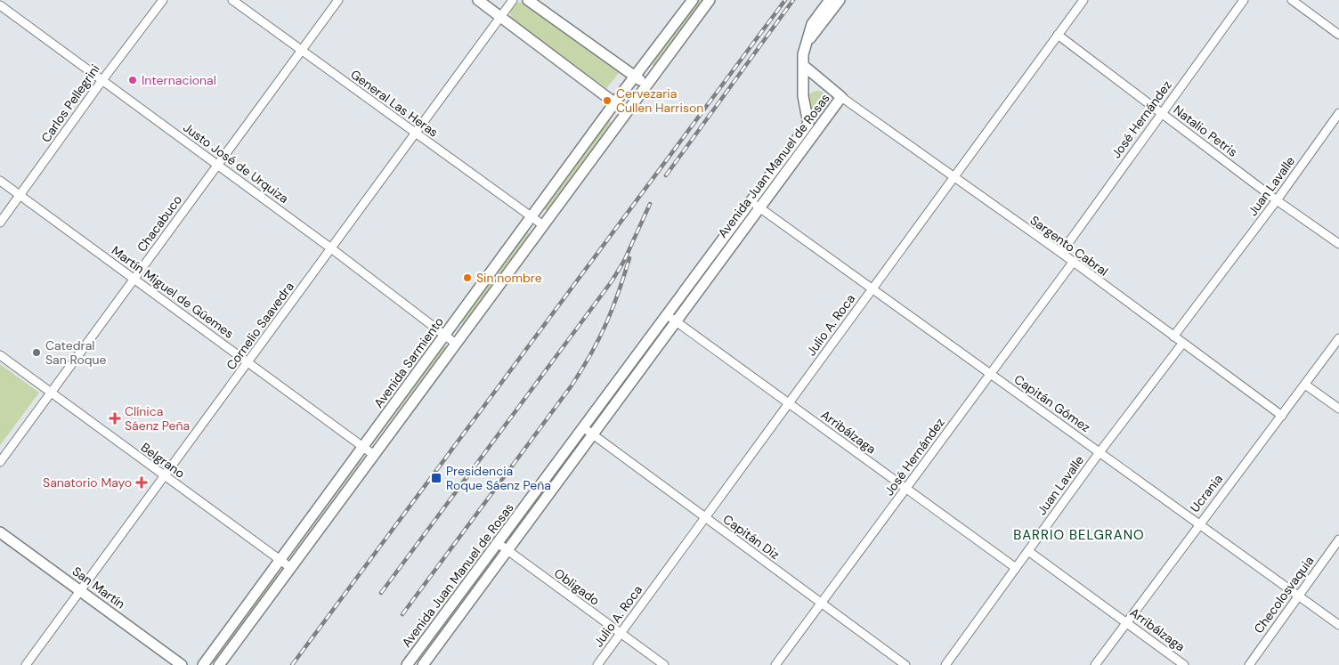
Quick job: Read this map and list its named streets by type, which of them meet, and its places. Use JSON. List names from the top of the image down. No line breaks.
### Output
{"streets":{"main road":["Avenida Juan Manuel de Rosas","Avenida Sarmiento","San Martín"],"street":["Carlos Pellegrini","General Las Heras","José Hernández","Natalio Petris","Justo José de Urquiza","Juan Lavalle","Chacabuco","Sargento Cabral","Martín Miguel de Güemes","Julio A. Roca","Cornelio Saavedra","Capitán Gómez","Arribálzaga","Belgrano","Ucrania","Capitán Diz","Obligado","Checolosvaquia"]},"crossings":[["Carlos Pellegrini","Justo José de Urquiza"],["Carlos Pellegrini","Martín Miguel de Güemes"],["General Las Heras","Chacabuco"],["General Las Heras","Cornelio Saavedra"],["General Las Heras","Avenida Sarmiento"],["José Hernández","Natalio Petris"],["José Hernández","Sargento Cabral"],["José Hernández","Capitán Gómez"],["José Hernández","Arribálzaga"],["José Hernández","Capitán Diz"],["Natalio Petris","Juan Lavalle"],["Natalio Petris","Julio A. Roca"],["Justo José de Urquiza","Chacabuco"],["Justo José de Urquiza","Cornelio Saavedra"],["Justo José de Urquiza","Avenida Sarmiento"],["Avenida Juan Manuel de Rosas","Sargento Cabral"],["Avenida Juan Manuel de Rosas","Capitán Gómez"],["Avenida Juan Manuel de Rosas","Arribálzaga"],["Avenida Juan Manuel de Rosas","Capitán Diz"],["Avenida Juan Manuel de Rosas","Obligado"],["Juan Lavalle","Sargento Cabral"],["Juan Lavalle","Capitán Gómez"],["Juan Lavalle","Arribálzaga"],["Chacabuco","Martín Miguel de Güemes"],["Chacabuco","Belgrano"],["Sargento Cabral","Julio A. Roca"],["Sargento Cabral","Ucrania"],["Martín Miguel de Güemes","Cornelio Saavedra"],["Martín Miguel de Güemes","Avenida Sarmiento"],["Julio A. Roca","Capitán Gómez"],["Julio A. Roca","Arribálzaga"],["Julio A. Roca","Capitán Diz"],["Julio A. Roca","Obligado"],["Cornelio Saavedra","Belgrano"],["Cornelio Saavedra","San Martín"],["Avenida Sarmiento","Belgrano"],["Capitán Gómez","Ucrania"],["Capitán Gómez","Checolosvaquia"],["Arribálzaga","Ucrania"]],"districts":["BARRIO BELGRANO"],"places":{"other":["Internacional","Cervezaria Cullen Harrison","Sin nombre","Catedral San Roque"],"health":["Clínica Sáenz Peña","Sanatorio Mayo"],"transit":["Presidencia Roque Sáenz Peña"]}}
